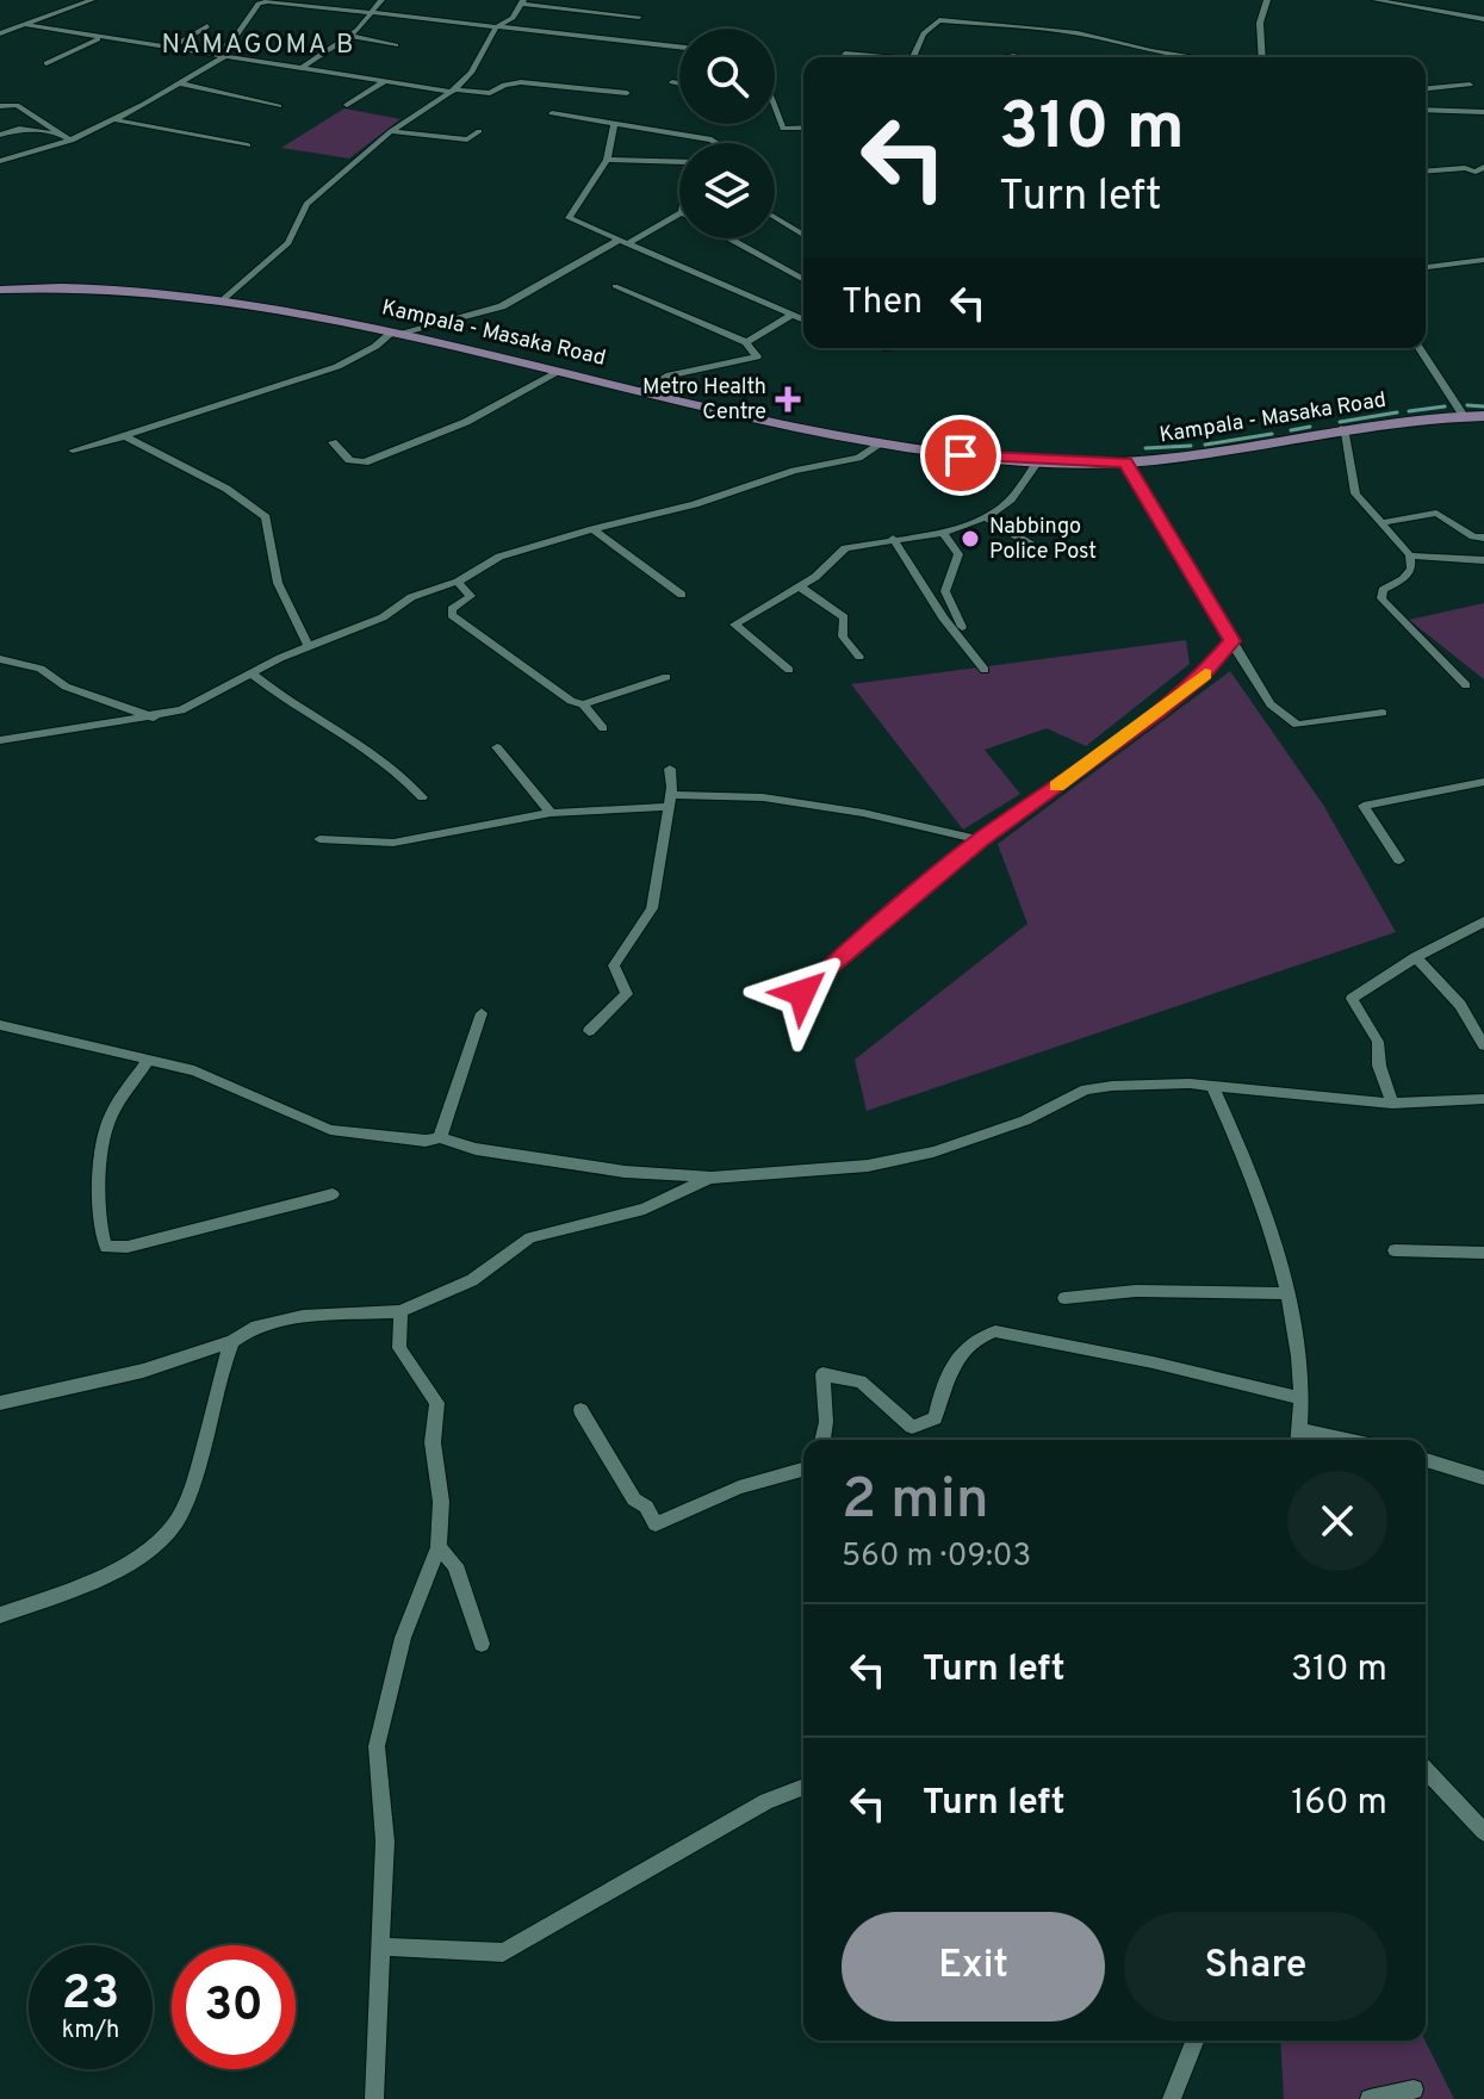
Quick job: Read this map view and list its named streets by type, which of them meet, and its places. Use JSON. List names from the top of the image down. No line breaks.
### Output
{"streets":{"main road":["Kampala - Masaka Road"]},"districts":["NAMAGOMA B"],"places":{"health":["Metro Health Centre"],"other":["Nabbingo Police Post"]},"page":{"turn":["310 m","Turn left"],"then":"Then","heading":["2 min","560 m · 09:03"],"list":[{"name":"Turn left","value":"310 m"},{"name":"Turn left","value":"160 m"}],"buttons":["Exit","Share"],"speed":"23 km/h","limit":"30"}}
